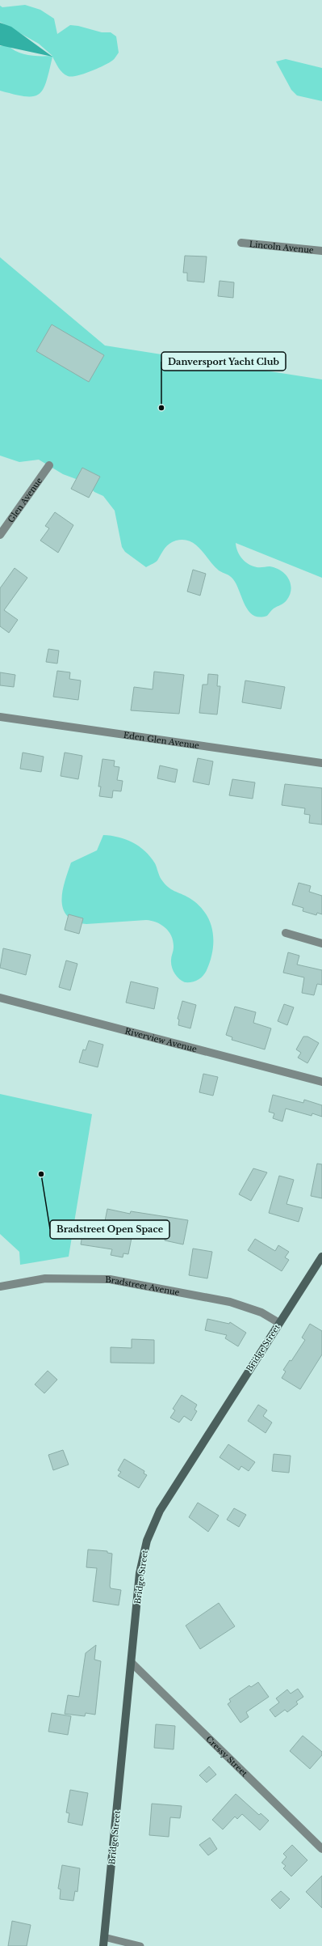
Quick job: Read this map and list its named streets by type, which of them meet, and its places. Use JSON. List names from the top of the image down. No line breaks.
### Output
{"streets":{"main road":["Bridge Street"],"street":["Lincoln Avenue","Glen Avenue","Eden Glen Avenue","Riverview Avenue","Bradstreet Avenue","Cressy Street"]},"crossings":[["Bradstreet Avenue","Bridge Street"],["Bridge Street","Cressy Street"]],"places":["Danversport Yacht Club","Bradstreet Open Space"]}
